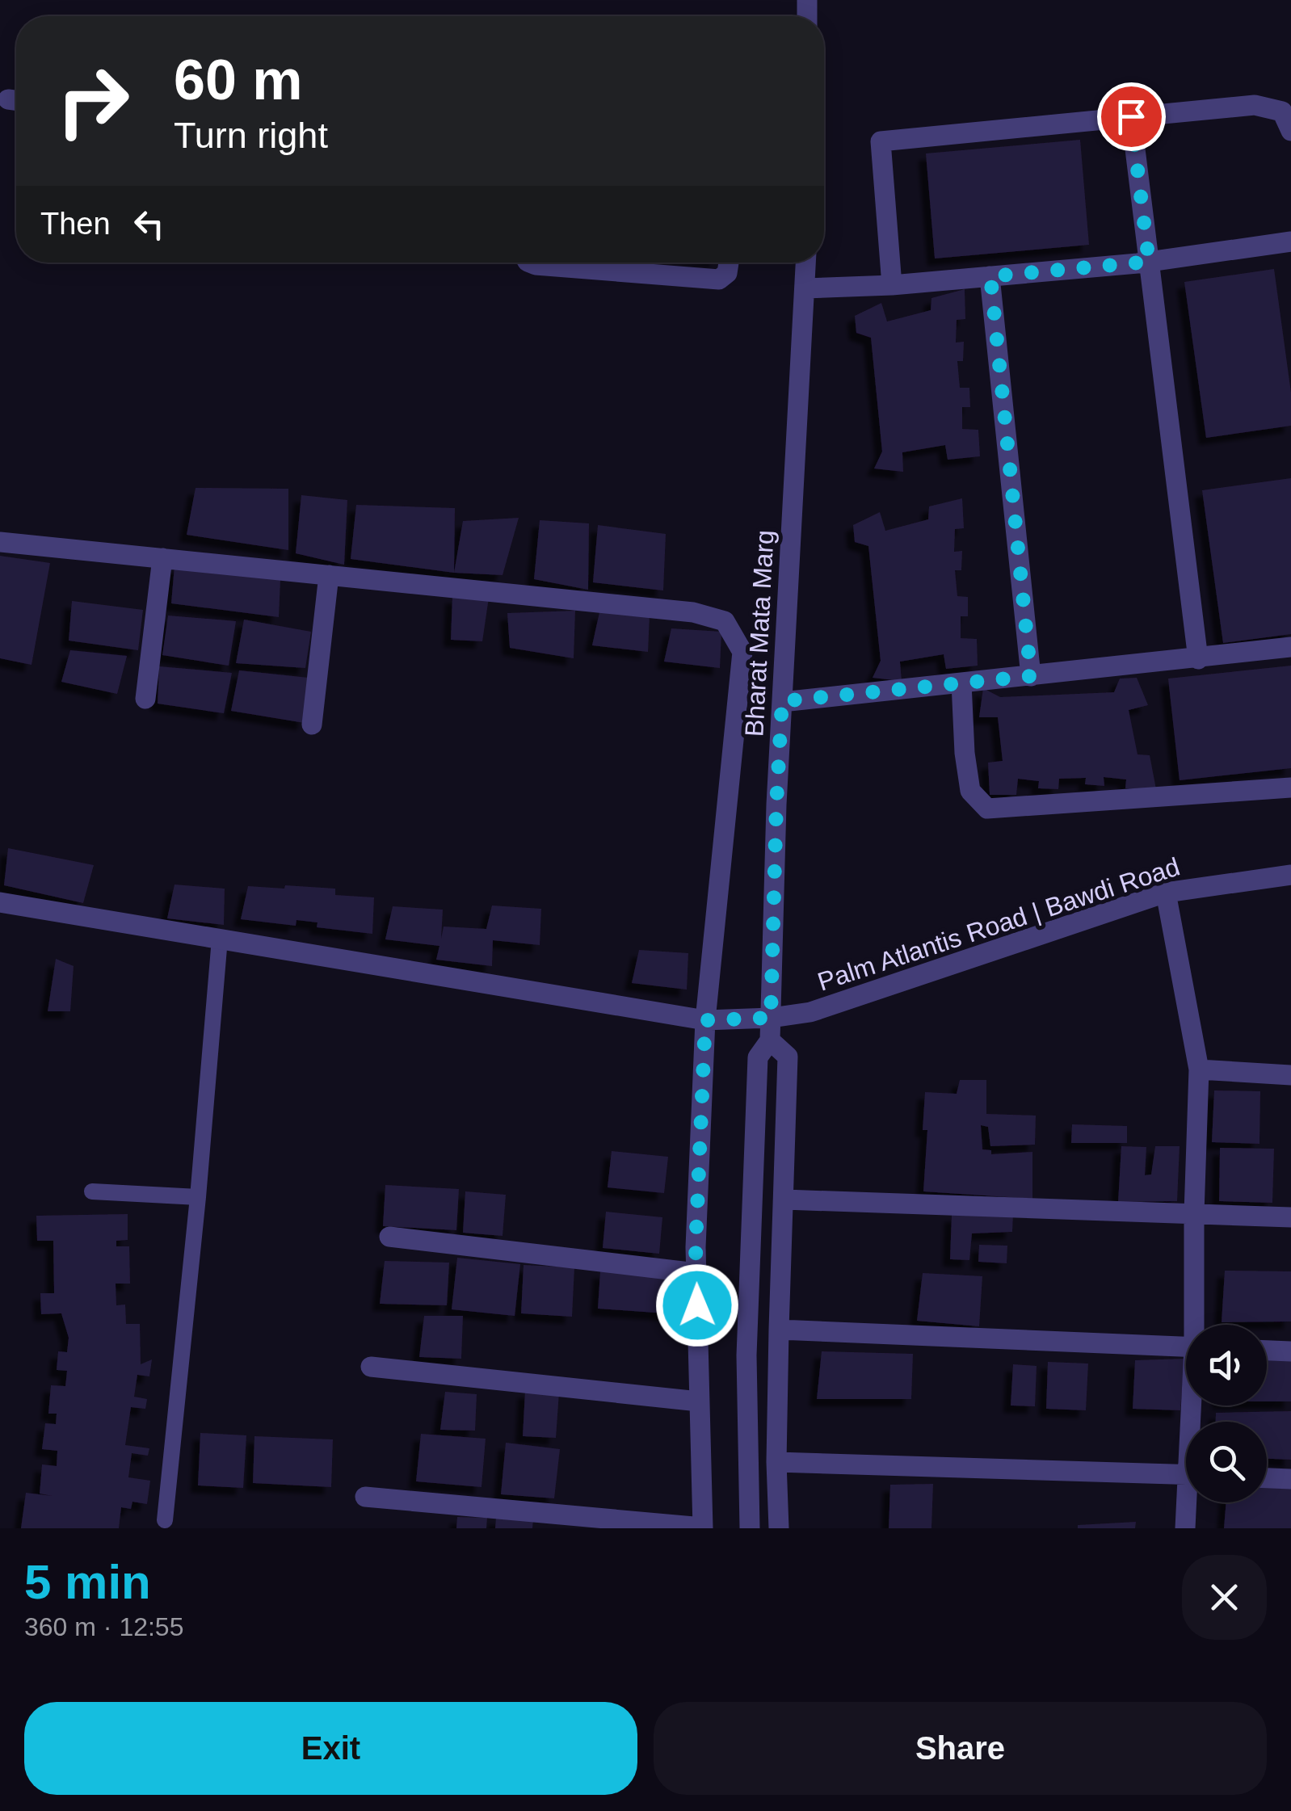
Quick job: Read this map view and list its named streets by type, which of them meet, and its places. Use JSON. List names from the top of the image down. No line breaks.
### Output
{"streets":{"street":["Bharat Mata Marg","Palm Atlantis Road | Bawdi Road"]},"crossings":[["Bharat Mata Marg","Palm Atlantis Road | Bawdi Road"]],"page":{"turn":["60 m","Turn right"],"then":"Then","heading":["5 min","360 m · 12:55"],"buttons":["Exit","Share"]}}
